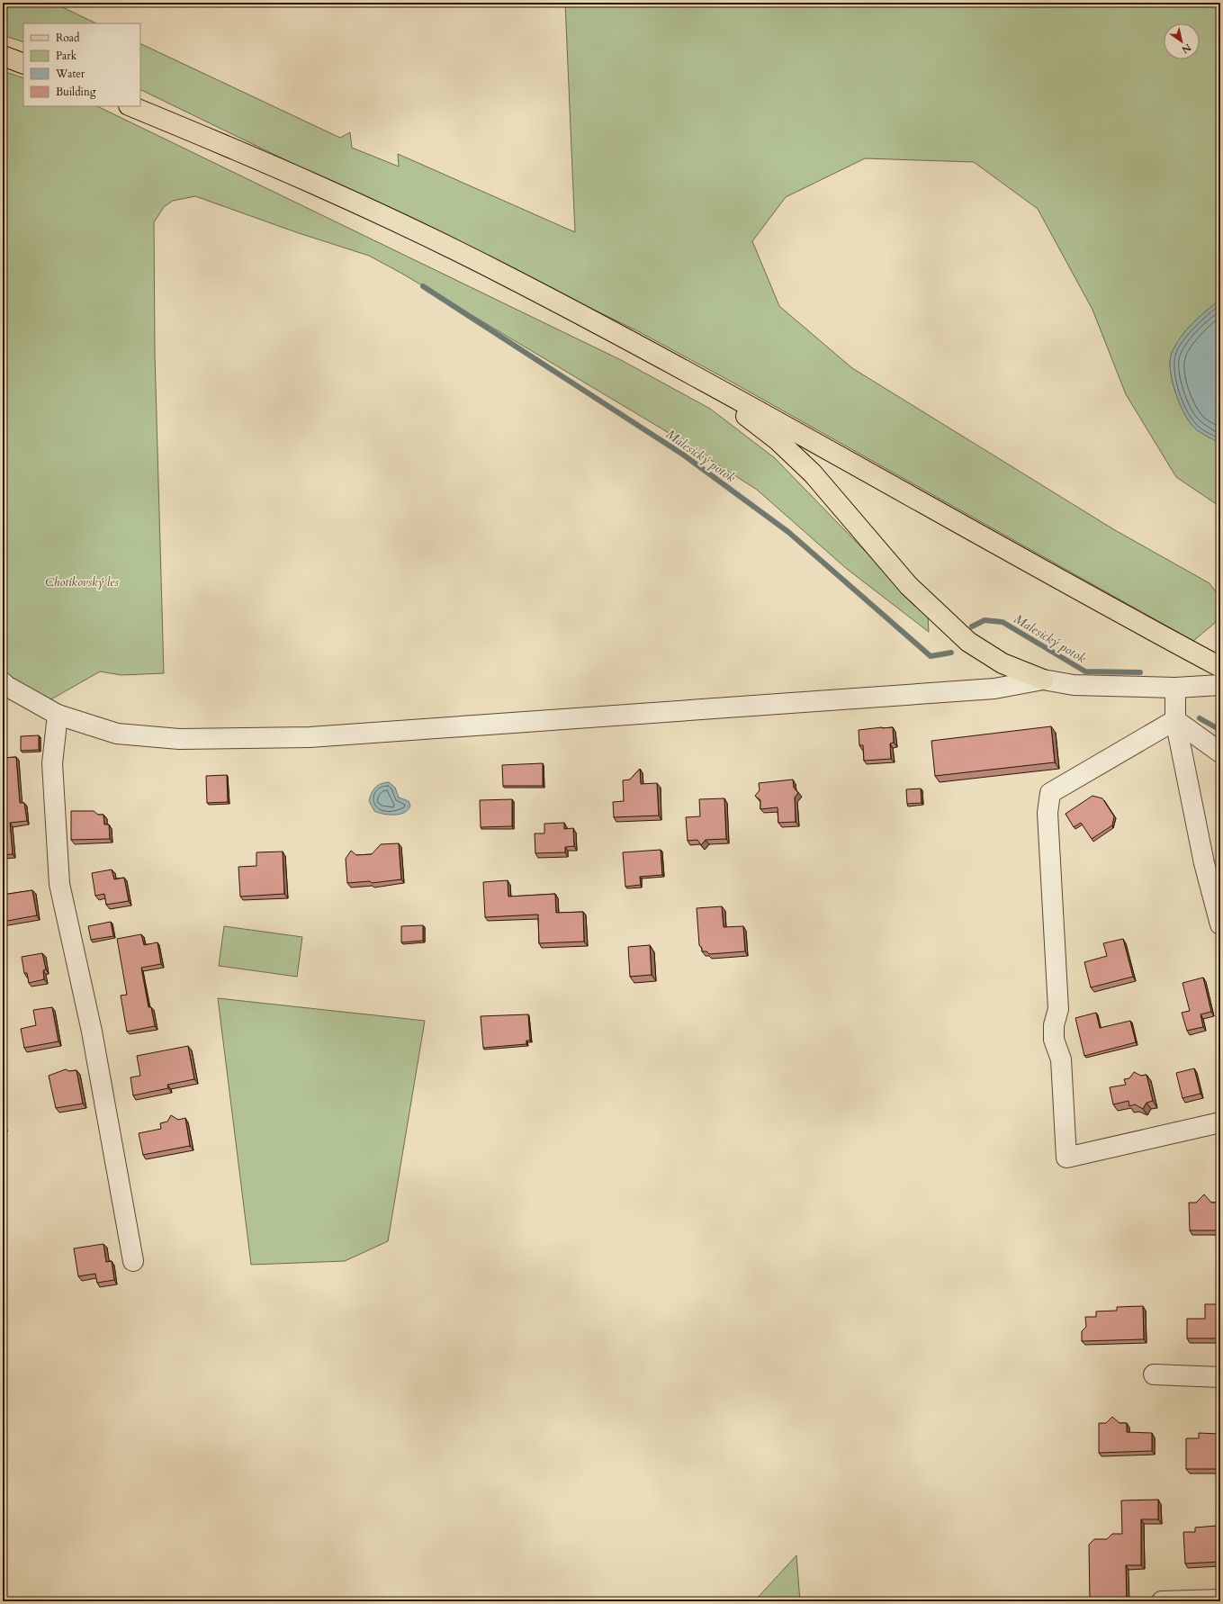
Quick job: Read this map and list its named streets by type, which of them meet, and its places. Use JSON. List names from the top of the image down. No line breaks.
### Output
{"water":["Malesický potok"],"parks":["Chotíkovský les"],"legend":["Road","Park","Water","Building"],"north":"bottom right"}
